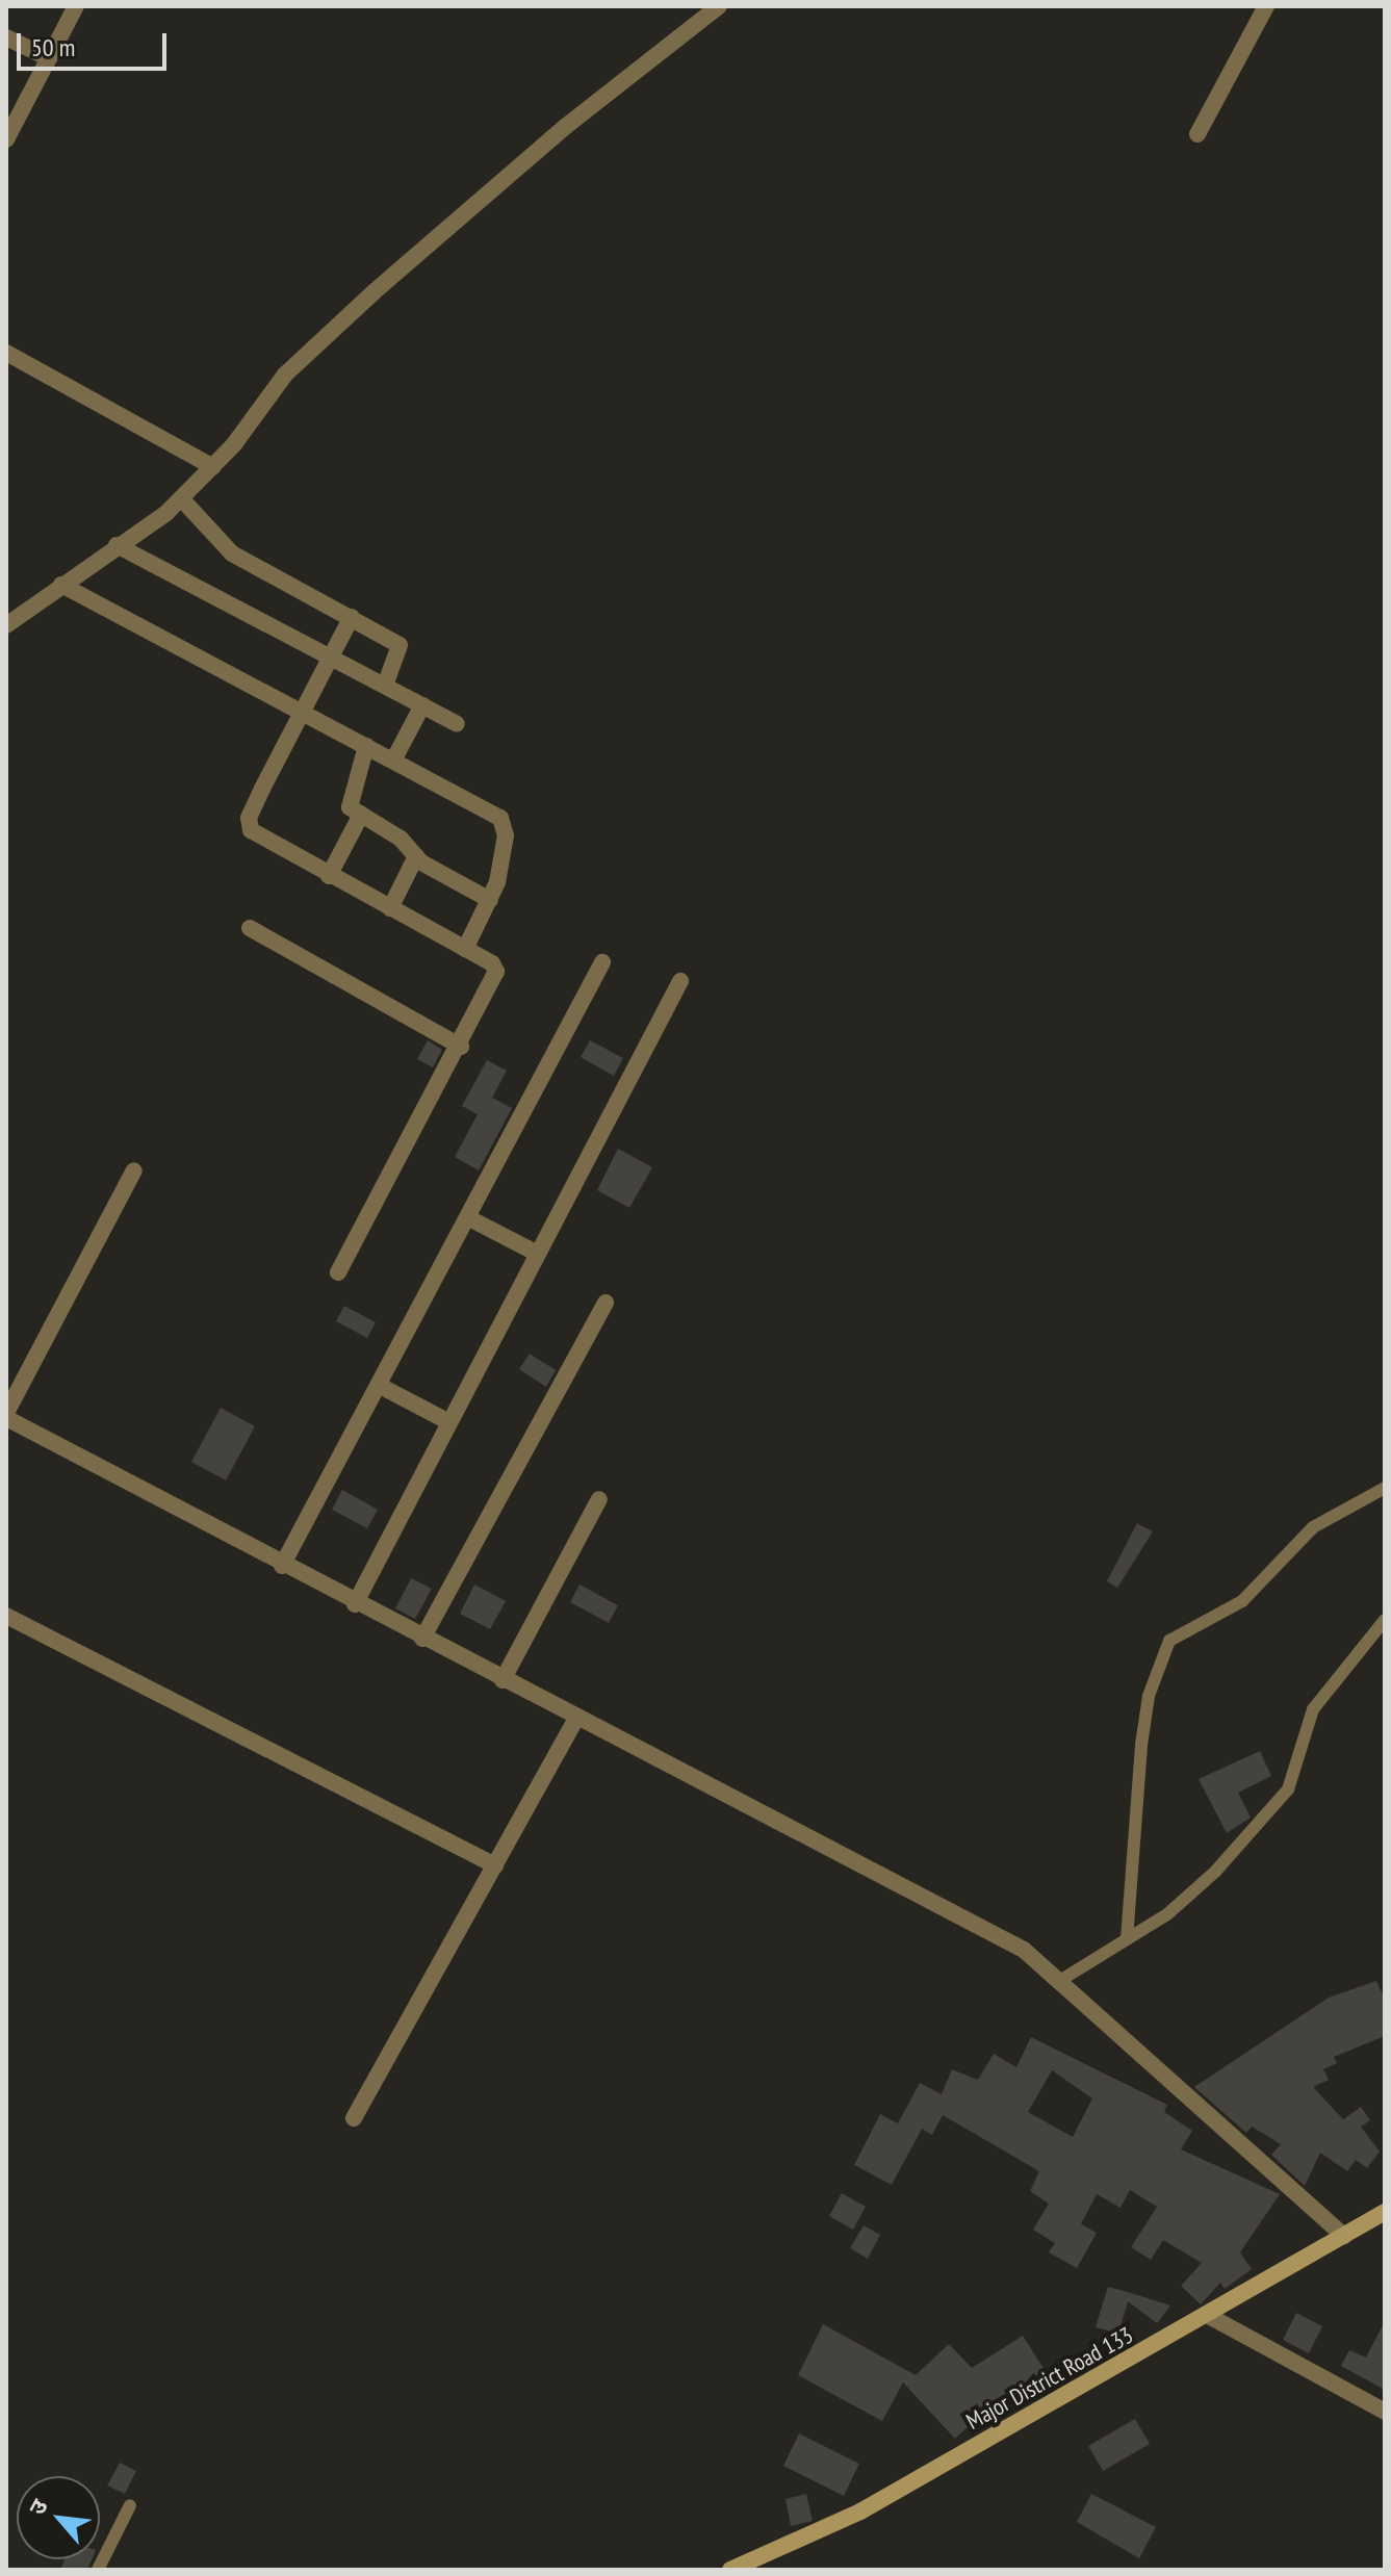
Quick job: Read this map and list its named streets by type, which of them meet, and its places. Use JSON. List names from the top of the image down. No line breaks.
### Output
{"streets":{"main road":["Major District Road 133"]},"scale_bar":"50 m","north":"top left"}
